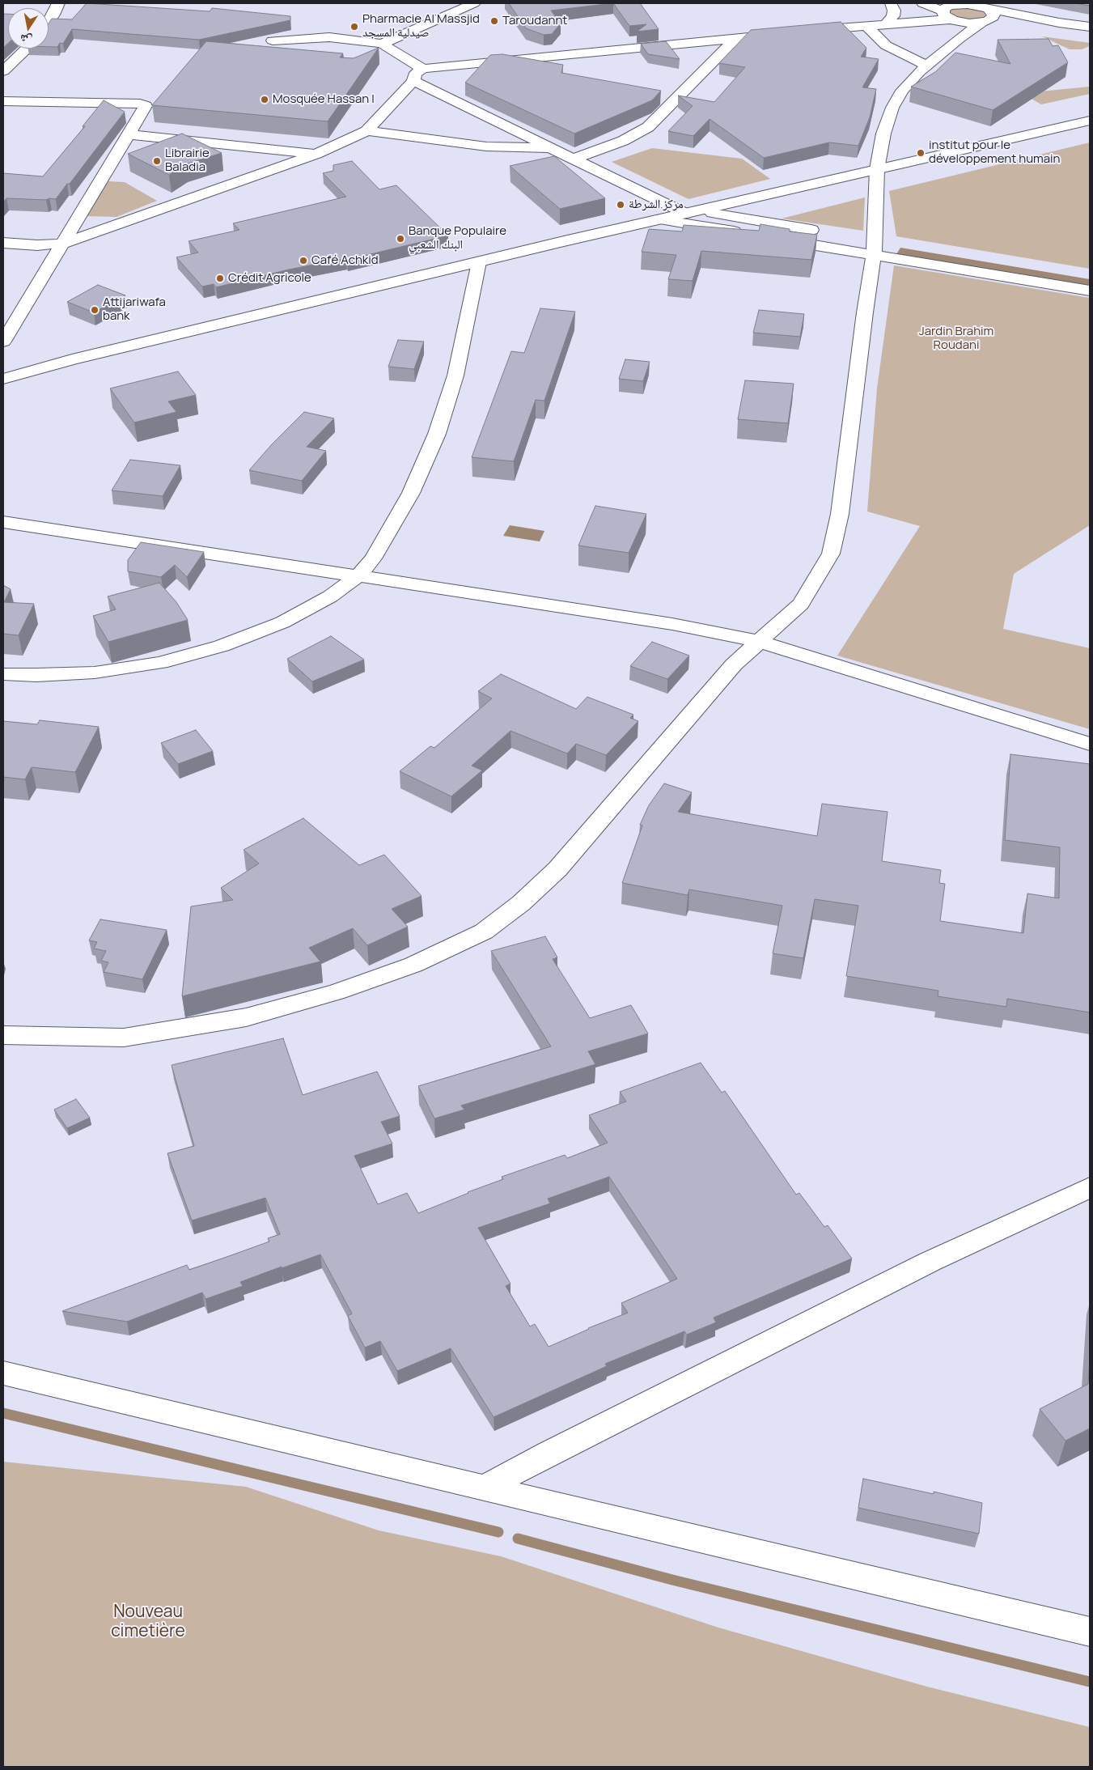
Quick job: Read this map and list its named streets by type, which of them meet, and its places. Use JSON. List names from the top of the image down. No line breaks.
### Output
{"parks":["Jardin Brahim Roudani","Nouveau cimetière"],"places":["Taroudannt","Pharmacie Al Massjid صيدلية المسجد","Mosquée Hassan I","institut pour le développement humain","Librairie Baladia","مركز الشرطة","Banque Populaire البنك الشعبي","Café Achkid","Crédit Agricole","Attijariwafa bank"],"north":"bottom"}
